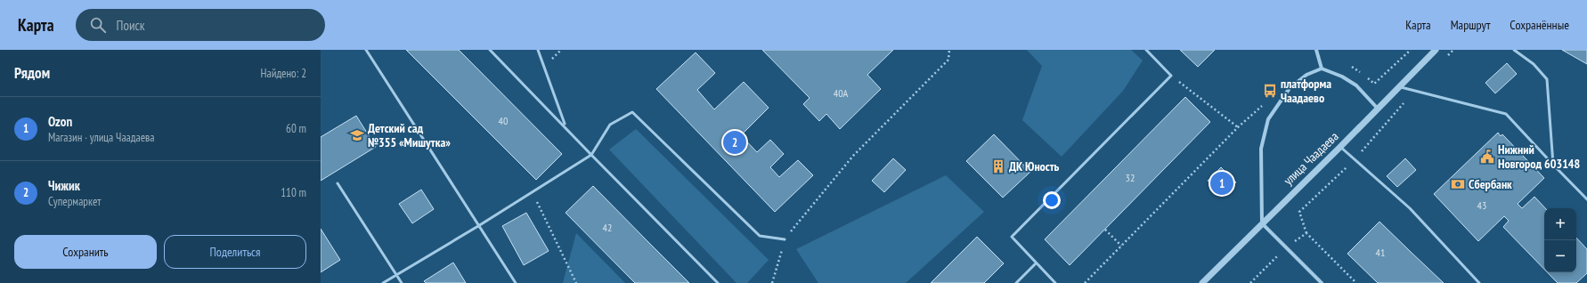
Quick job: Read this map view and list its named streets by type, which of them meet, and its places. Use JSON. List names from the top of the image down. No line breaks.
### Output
{"streets":{"street":["улица Чаадаева"]},"places":{"bus stop":["платформа Чаадаево"],"school or university":["Детский сад №355 «Мишутка»"],"public building":["Нижний Новгород 603148"],"building":["ДК Юность"],"bank":["Сбербанк"]},"house_numbers":["40А","40","32","43","42","41"],"page":{"header":"Карта","search":"Поиск","nav":["Карта","Маршрут","Сохранённые"],"heading":["Рядом","Найдено: 2"],"list":[{"mark":"1","name":"Ozon","note":"Магазин · улица Чаадаева","value":"60 m"},{"mark":"2","name":"Чижик","note":"Супермаркет","value":"110 m"}],"pins":["2","1"],"map_buttons":["+","−"],"buttons":["Сохранить","Поделиться"]}}
